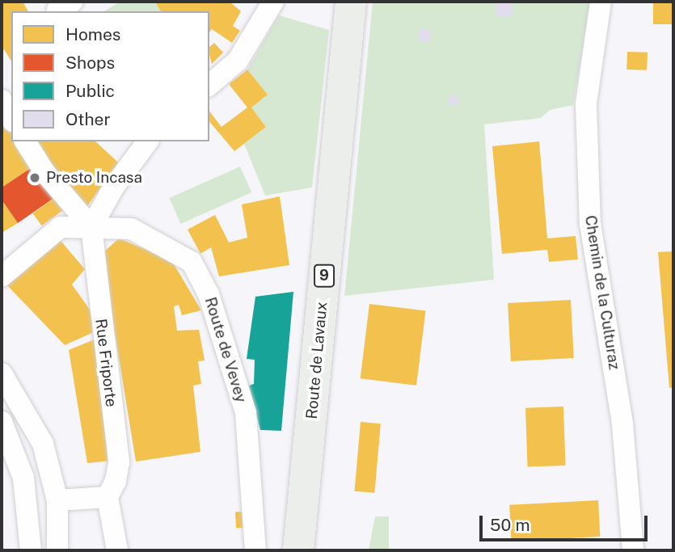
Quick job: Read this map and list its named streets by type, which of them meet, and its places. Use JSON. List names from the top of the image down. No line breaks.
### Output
{"streets":{"main road":["9","Route de Lavaux"],"street":["Chemin de la Culturaz","Route de Vevey","Rue Friporte"]},"crossings":[["Route de Vevey","Rue Friporte"]],"places":["Presto Incasa"],"legend":["Homes","Shops","Public","Other"],"scale_bar":"50 m"}
